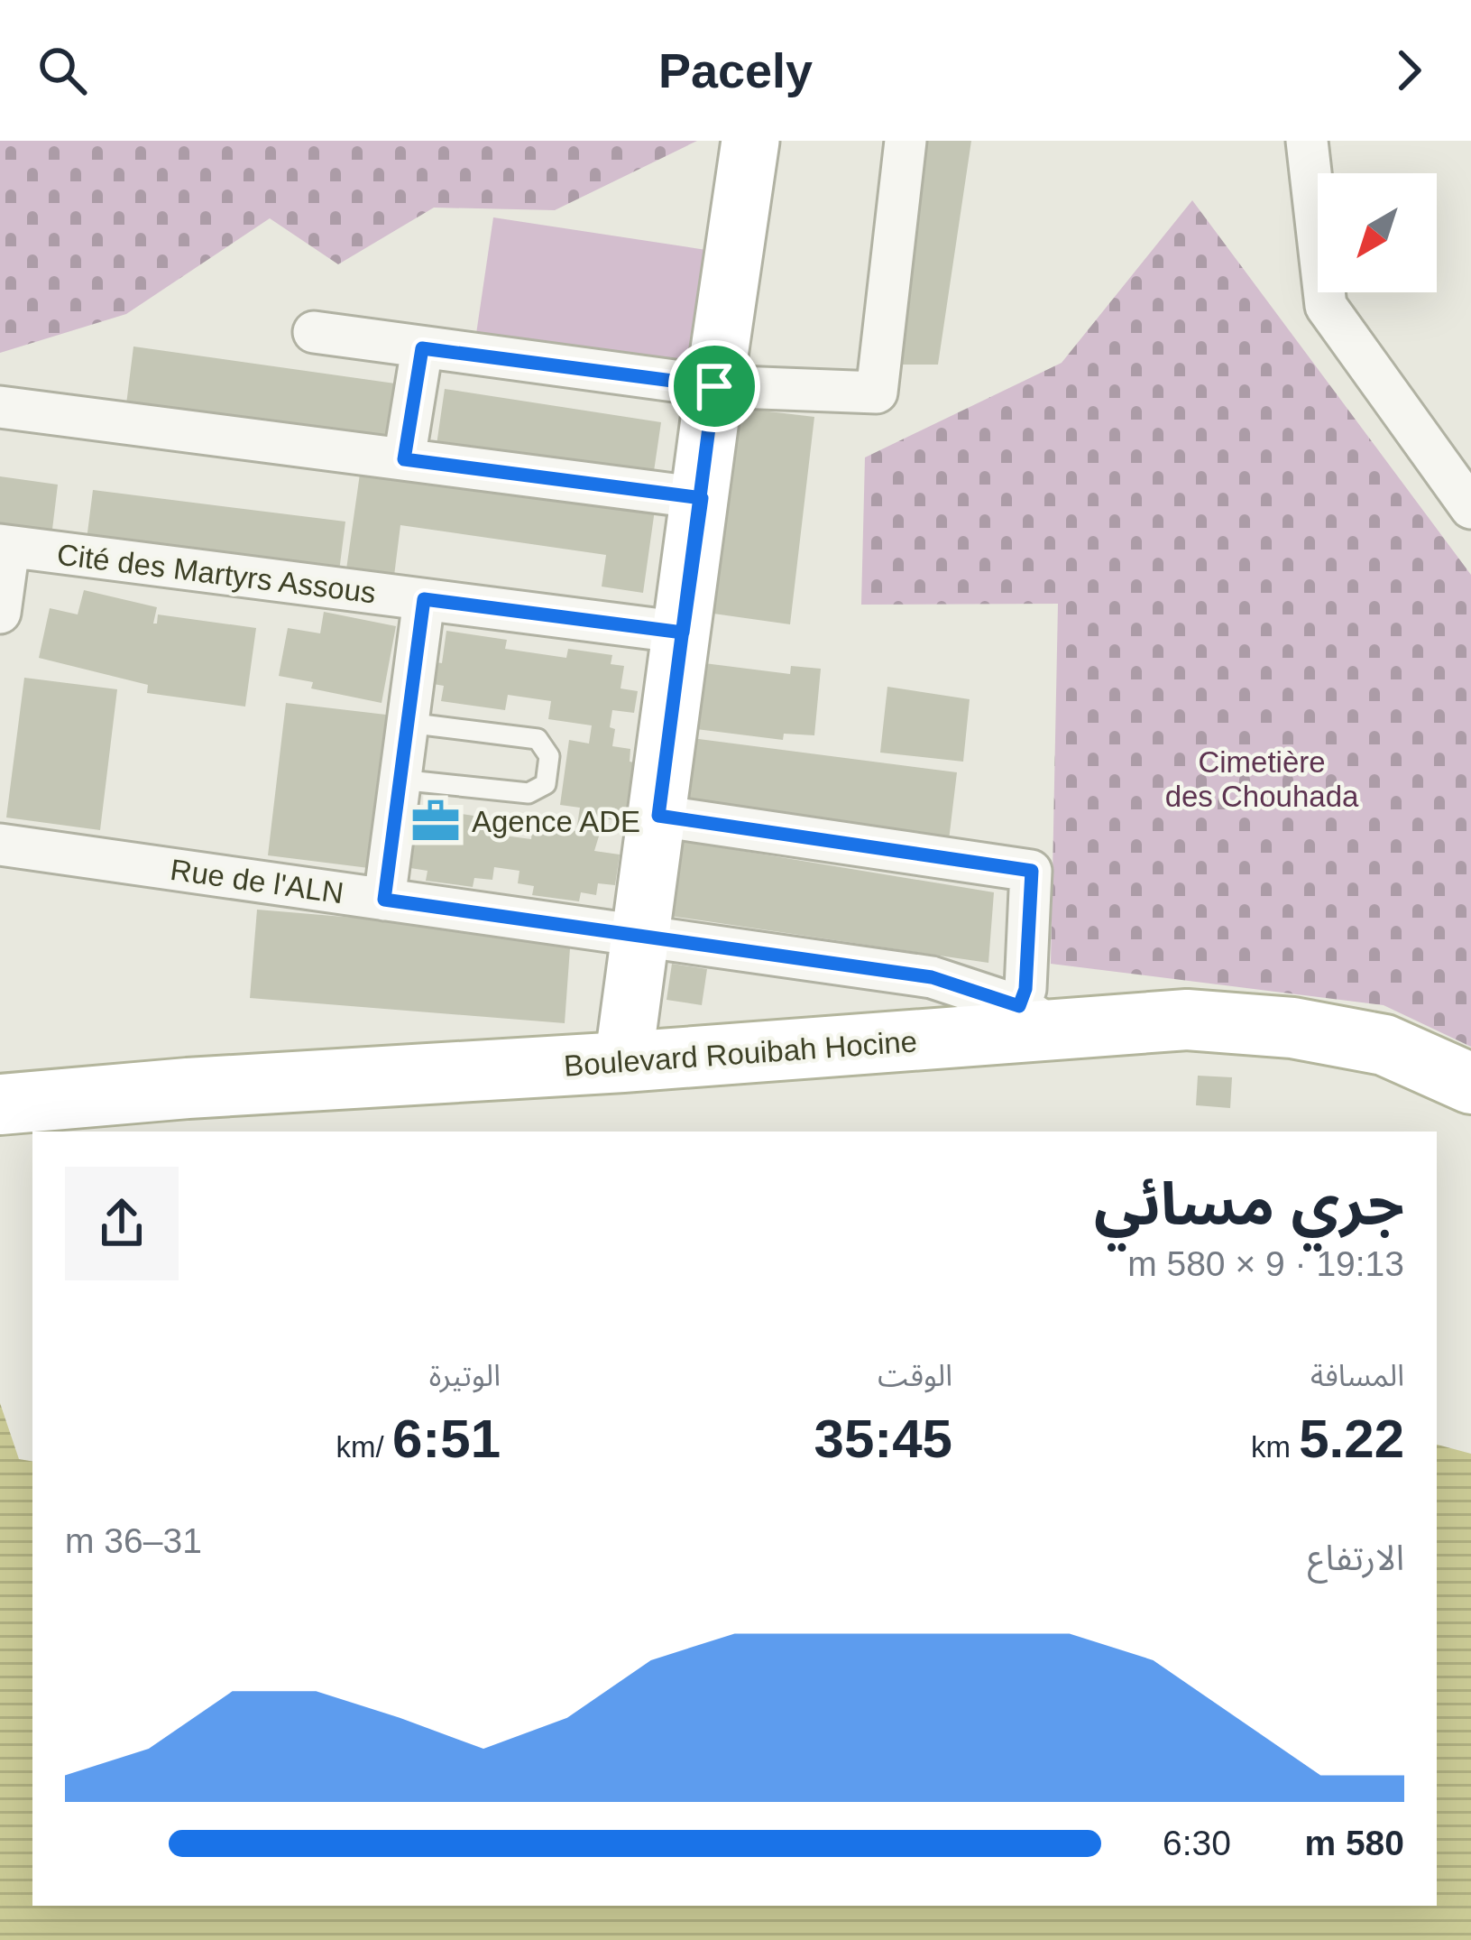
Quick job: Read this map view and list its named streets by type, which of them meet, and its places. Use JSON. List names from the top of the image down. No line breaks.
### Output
{"streets":{"main road":["Boulevard Rouibah Hocine"],"street":["Cité des Martyrs Assous","Rue de l'ALN"]},"crossings":[["Rue de l'ALN","Boulevard Rouibah Hocine"]],"parks":["Cimetière des Chouhada"],"places":{"office":["Agence ADE"]},"north":"bottom left","page":{"header":"Pacely","heading":["جري مسائي","19:13 · 9 × 580 m"],"stats":[["المسافة","5.22 km"],["الوقت","35:45"],["الوتيرة","6:51 /km"]],"chart":["الارتفاع","31–36 m"],"list":[{"name":"580 m","note":"6:30"}]}}
